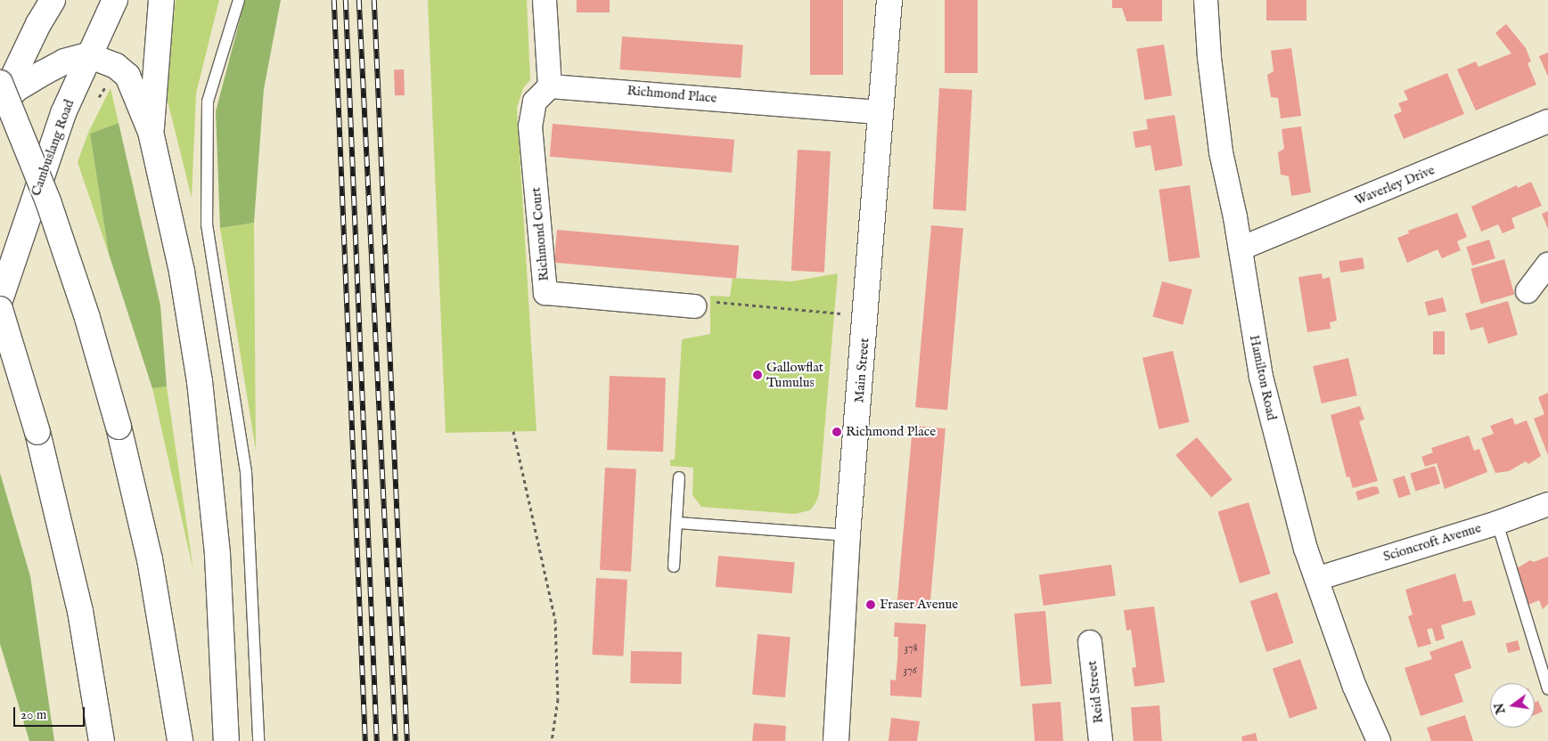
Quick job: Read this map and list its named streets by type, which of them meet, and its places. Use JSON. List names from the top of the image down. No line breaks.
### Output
{"streets":{"main road":["Cambuslang Road","Main Street"],"street":["Richmond Place","Waverley Drive","Richmond Court","Hamilton Road","Scioncroft Avenue","Reid Street"]},"crossings":[["Richmond Place","Richmond Court"],["Richmond Place","Main Street"],["Waverley Drive","Hamilton Road"],["Hamilton Road","Scioncroft Avenue"]],"places":["Gallowflat Tumulus","Richmond Place","Fraser Avenue"],"house_numbers":["378","376"],"scale_bar":"20 m","north":"left"}
